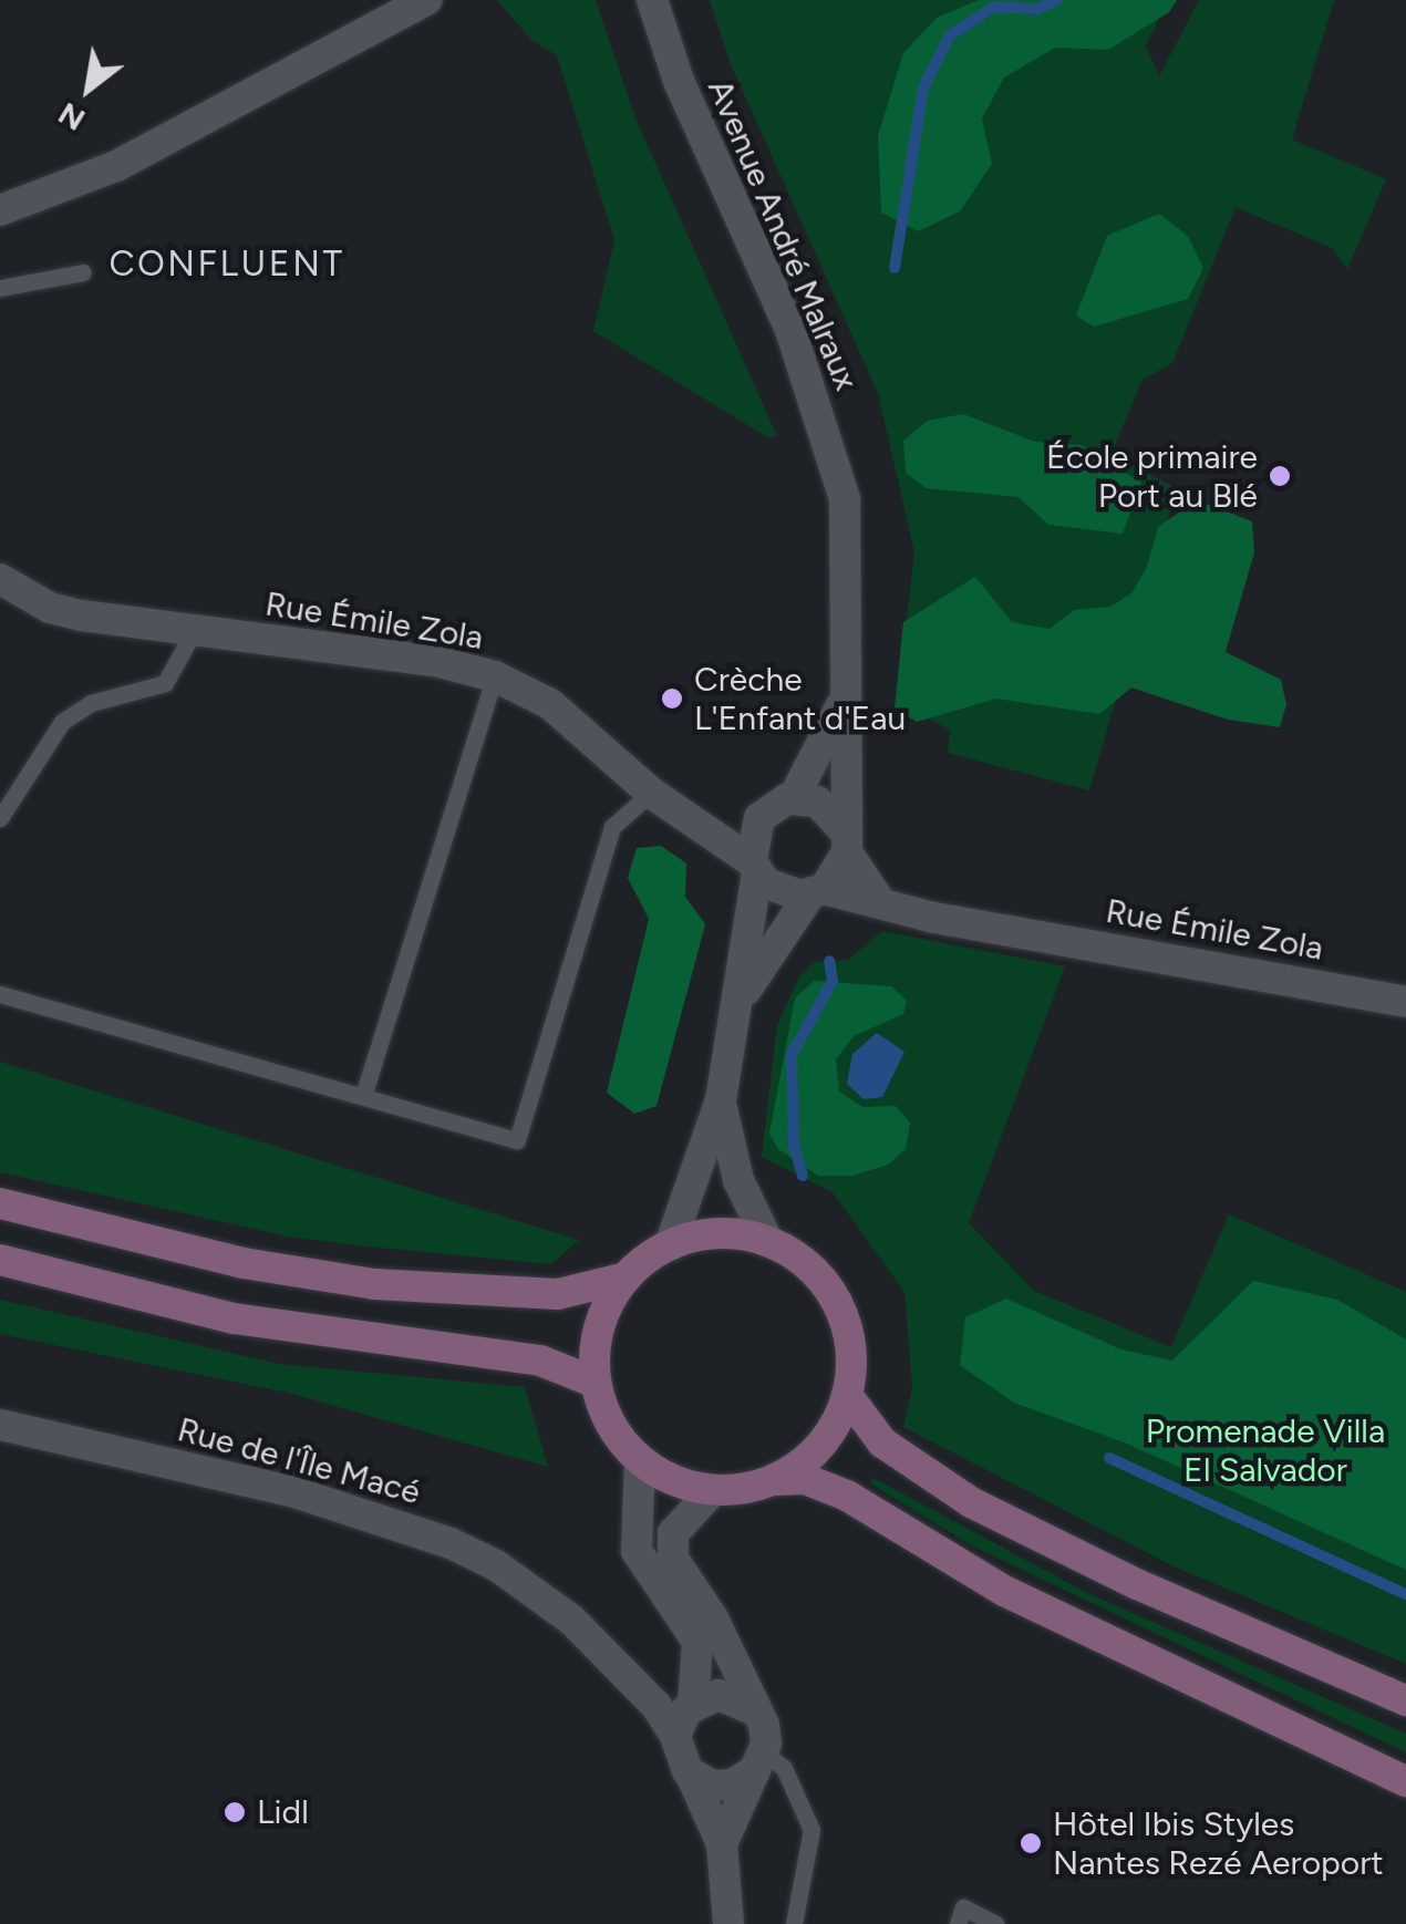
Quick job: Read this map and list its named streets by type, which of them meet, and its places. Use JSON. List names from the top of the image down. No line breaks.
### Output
{"streets":{"street":["Avenue André Malraux","Rue Émile Zola","Rue de l'Île Macé"]},"crossings":[["Avenue André Malraux","Rue Émile Zola"]],"districts":["CONFLUENT"],"parks":["Promenade Villa El Salvador"],"places":["École primaire Port au Blé","Crèche L'Enfant d'Eau","Lidl","Hôtel Ibis Styles Nantes Rezé Aeroport"],"north":"bottom left"}
